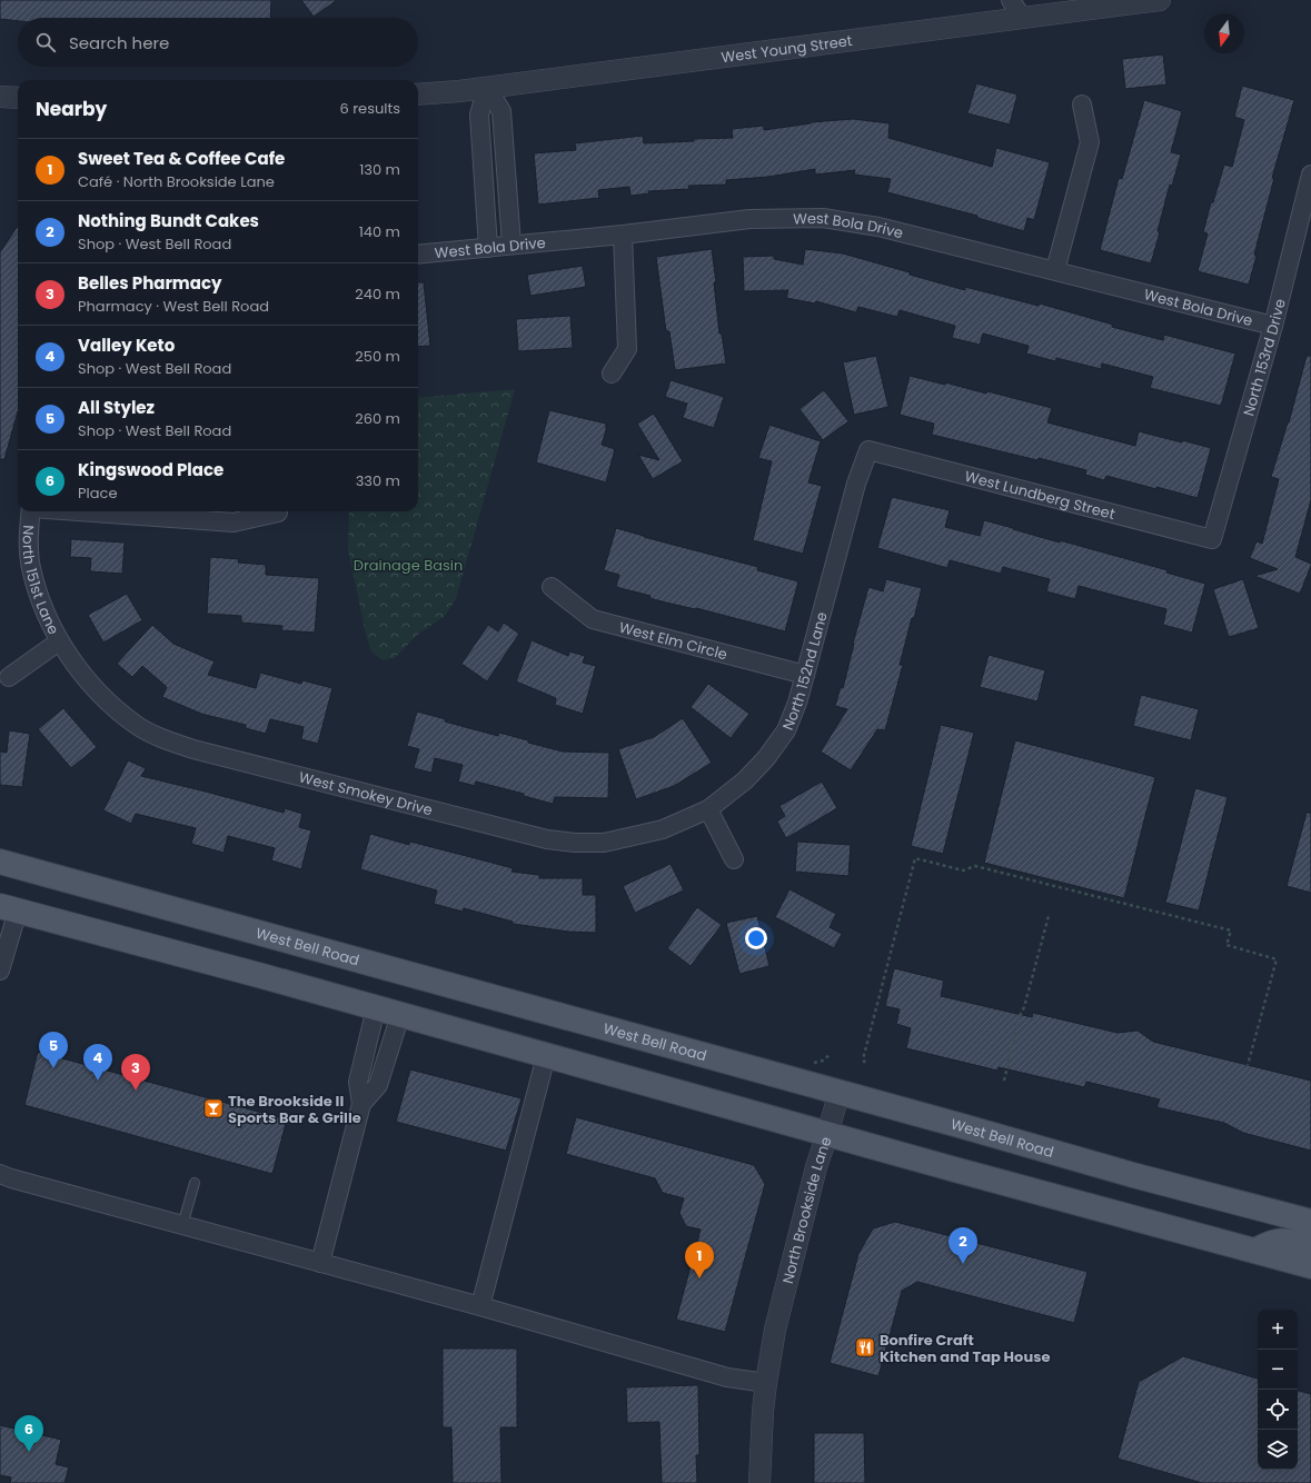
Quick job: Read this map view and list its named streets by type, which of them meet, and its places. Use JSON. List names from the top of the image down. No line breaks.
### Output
{"streets":{"main road":["West Bell Road"],"street":["West Young Street","West Bola Drive","North 153rd Drive","West Lundberg Street","North 151st Lane","West Elm Circle","North 152nd Lane","West Smokey Drive","North Brookside Lane"]},"crossings":[["West Bola Drive","North 153rd Drive"],["North 153rd Drive","West Lundberg Street"],["West Lundberg Street","North 152nd Lane"],["North 151st Lane","West Smokey Drive"],["West Elm Circle","North 152nd Lane"],["North 152nd Lane","West Smokey Drive"],["West Bell Road","North Brookside Lane"]],"parks":["Drainage Basin"],"places":{"bar":["The Brookside II Sports Bar & Grille"],"restaurant":["Bonfire Craft Kitchen and Tap House"]},"north":"bottom","page":{"search":"Search here","heading":["Nearby","6 results"],"list":[{"mark":"1","name":"Sweet Tea & Coffee Cafe","note":"Café · North Brookside Lane","value":"130 m"},{"mark":"2","name":"Nothing Bundt Cakes","note":"Shop · West Bell Road","value":"140 m"},{"mark":"3","name":"Belles Pharmacy","note":"Pharmacy · West Bell Road","value":"240 m"},{"mark":"4","name":"Valley Keto","note":"Shop · West Bell Road","value":"250 m"},{"mark":"5","name":"All Stylez","note":"Shop · West Bell Road","value":"260 m"},{"mark":"6","name":"Kingswood Place","note":"Place","value":"330 m"}],"pins":["5","4","3","2","1","6"],"map_buttons":["+","−"]}}
